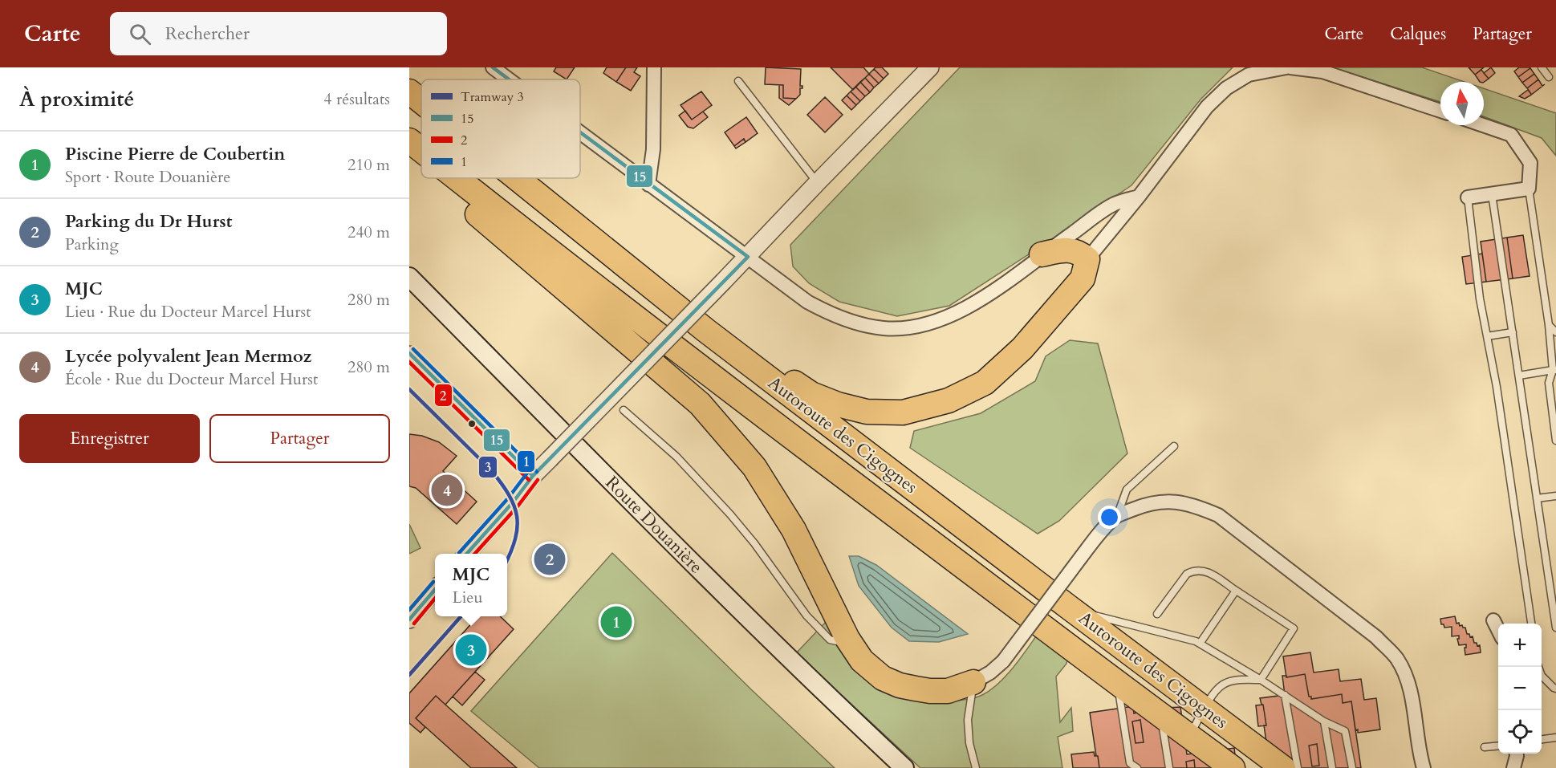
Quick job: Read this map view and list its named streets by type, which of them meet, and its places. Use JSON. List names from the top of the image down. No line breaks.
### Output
{"streets":{"highway":["Autoroute des Cigognes"],"main road":["Route Douanière"]},"lines":["transit line 15","transit line 1","transit line 2","tram line 3"],"legend":["Tramway 3","15","2","1"],"north":"top","page":{"header":"Carte","search":"Rechercher","nav":["Carte","Calques","Partager"],"heading":["À proximité","4 résultats"],"list":[{"mark":"1","name":"Piscine Pierre de Coubertin","note":"Sport · Route Douanière","value":"210 m"},{"mark":"2","name":"Parking du Dr Hurst","note":"Parking","value":"240 m"},{"mark":"3","name":"MJC","note":"Lieu · Rue du Docteur Marcel Hurst","value":"280 m"},{"mark":"4","name":"Lycée polyvalent Jean Mermoz","note":"École · Rue du Docteur Marcel Hurst","value":"280 m"}],"buttons":["Enregistrer","Partager"],"pins":["4","2","1","3"],"popup":["MJC","Lieu"],"map_buttons":["+","−"]}}
